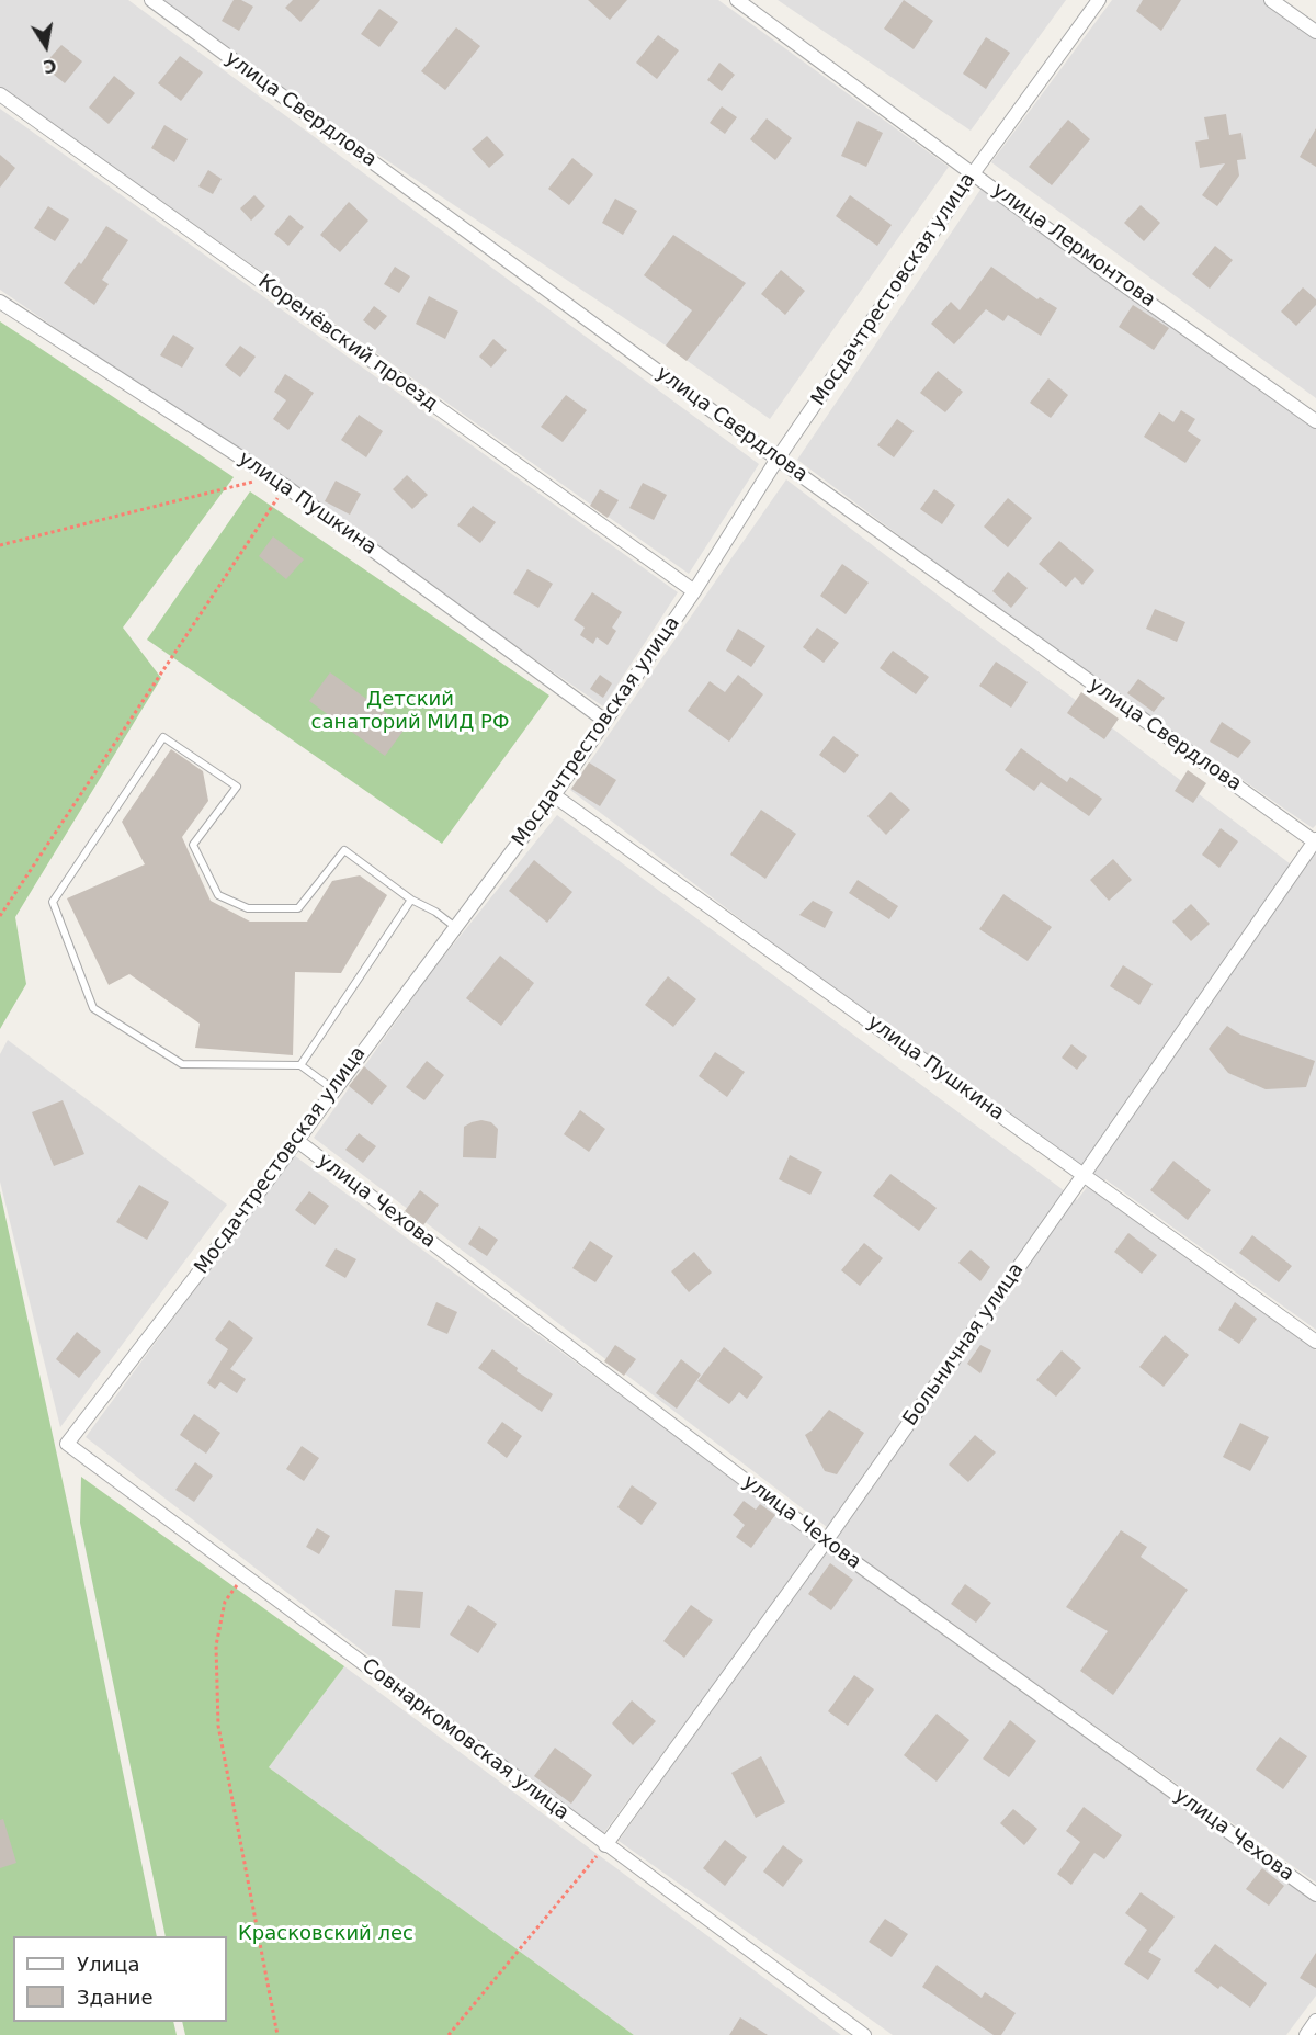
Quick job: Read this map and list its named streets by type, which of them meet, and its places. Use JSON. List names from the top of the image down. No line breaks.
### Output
{"streets":{"street":["улица Свердлова","улица Лермонтова","Мосдачтрестовская улица","Коренёвский проезд","улица Пушкина","улица Чехова","Больничная улица","Совнаркомовская улица"]},"crossings":[["улица Свердлова","Мосдачтрестовская улица"],["улица Свердлова","Больничная улица"],["улица Лермонтова","Мосдачтрестовская улица"],["Мосдачтрестовская улица","Коренёвский проезд"],["Мосдачтрестовская улица","улица Пушкина"],["Мосдачтрестовская улица","улица Чехова"],["Мосдачтрестовская улица","Совнаркомовская улица"],["улица Пушкина","Больничная улица"],["улица Чехова","Больничная улица"],["Больничная улица","Совнаркомовская улица"]],"parks":["Детский санаторий МИД РФ","Красковский лес"],"legend":["Улица","Здание"],"north":"bottom"}
